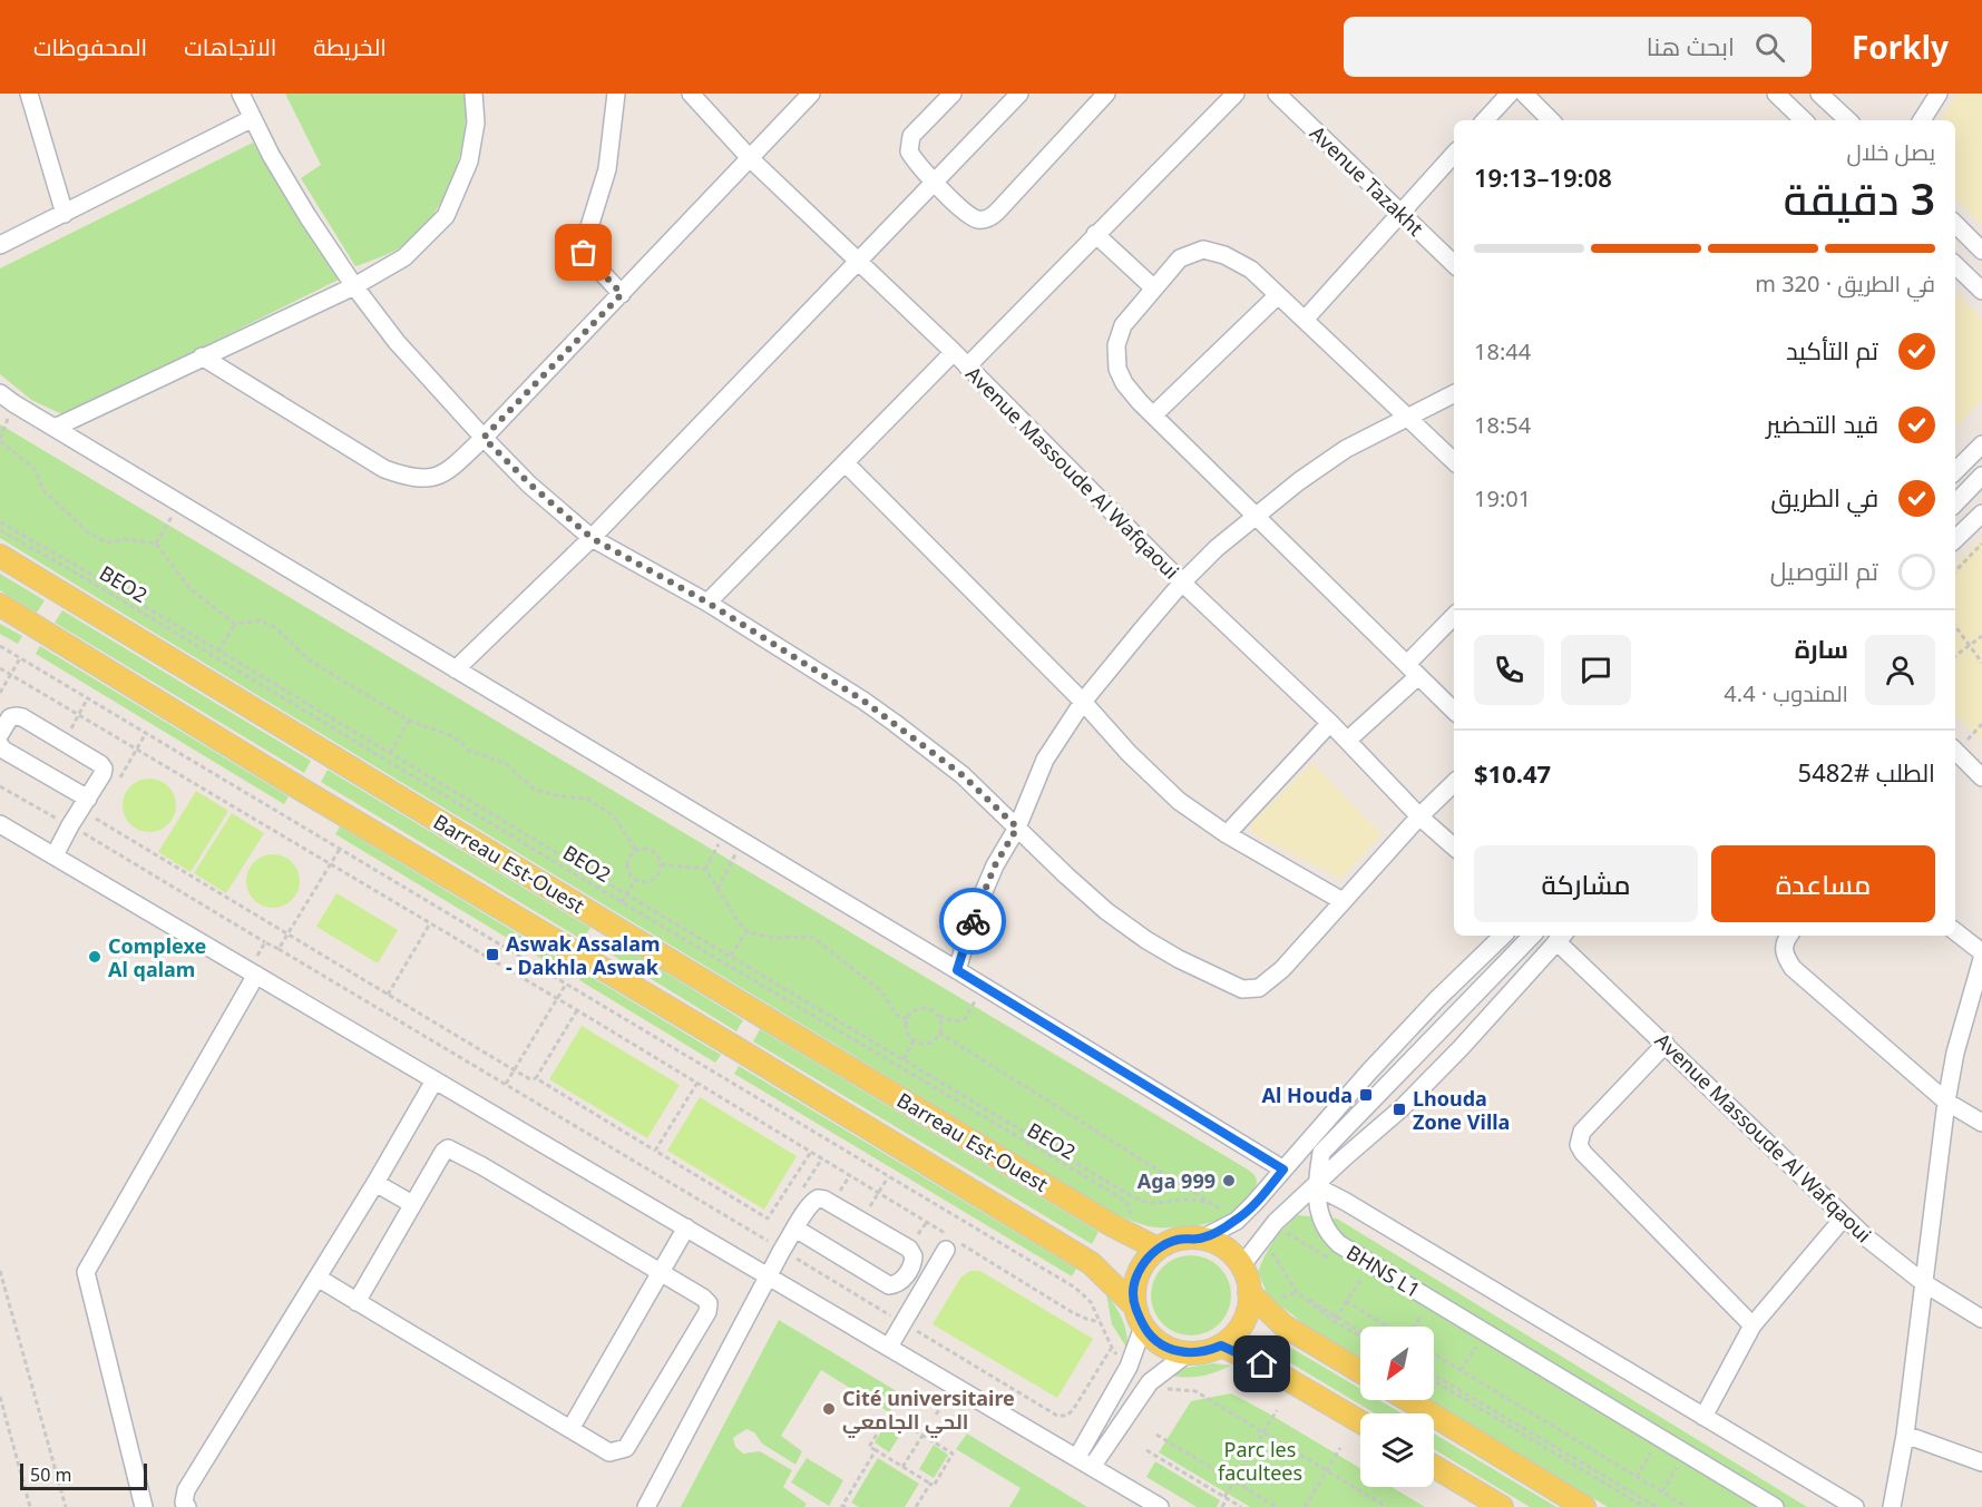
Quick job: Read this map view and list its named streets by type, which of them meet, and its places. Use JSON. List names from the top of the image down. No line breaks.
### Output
{"streets":{"main road":["Barreau Est-Ouest"],"street":["Avenue Tazakht","Avenue Massoude Al Wafqaoui","BHNS L1"],"path":["BEO2"]},"crossings":[["BEO2","Barreau Est-Ouest"]],"parks":["Parc les facultees"],"places":{"transit":["Aswak Assalam - Dakhla Aswak","Al Houda","Lhouda Zone Villa"],"other":["Complexe Al qalam","Aga 999","Cité universitaire الحي الجامعي"]},"scale_bar":"50 m","north":"bottom left","page":{"header":"Forkly","search":"ابحث هنا","nav":["الخريطة","الاتجاهات","المحفوظات"],"heading":["3 دقيقة","يصل خلال","19:08–19:13"],"panel":["سارة","المندوب · 4.4","الطلب #5482","$10.47"],"bar":"في الطريق · 320 m","list":[["تم التأكيد","18:44"],["قيد التحضير","18:54"],["في الطريق","19:01"],"تم التوصيل"],"buttons":["مساعدة","مشاركة"],"scale":"50 m"}}
